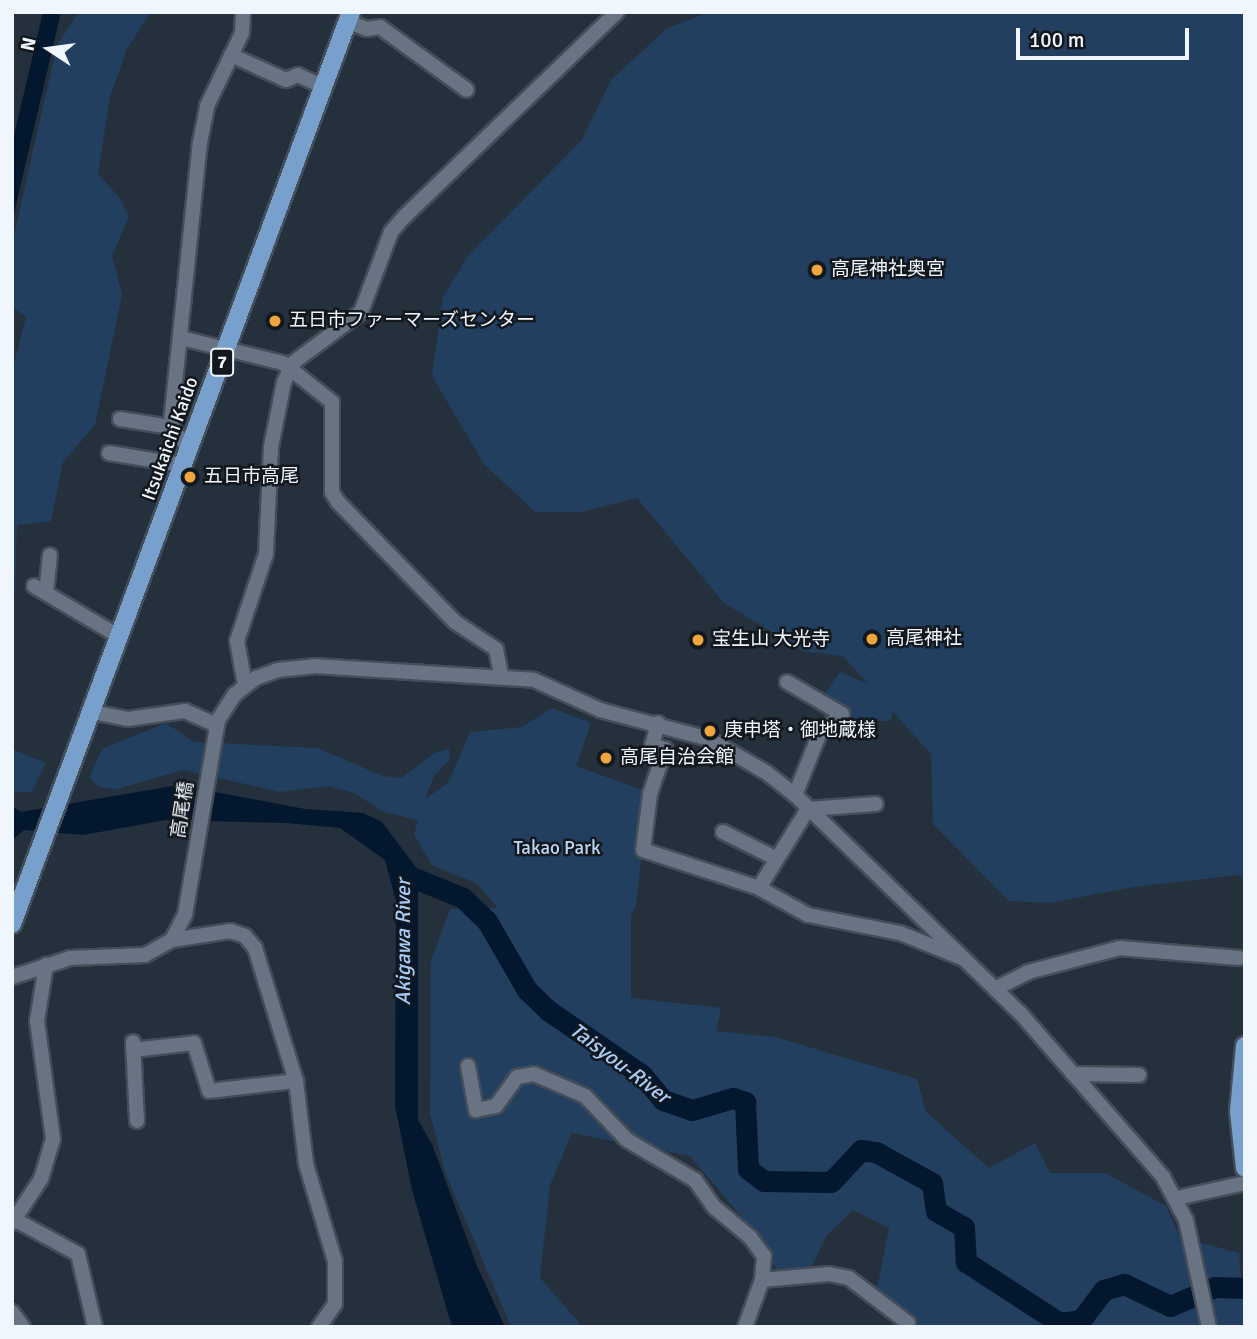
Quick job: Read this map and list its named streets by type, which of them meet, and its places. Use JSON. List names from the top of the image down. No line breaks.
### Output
{"streets":{"main road":["7","Itsukaichi Kaido"],"street":["高尾橋"]},"water":["Akigawa River","Taisyou-River"],"parks":["Takao Park"],"places":["高尾神社奥宮","五日市ファーマーズセンター","五日市高尾","高尾神社","宝生山 大光寺","庚申塔・御地蔵様","高尾自治会館"],"scale_bar":"100 m","north":"left"}
